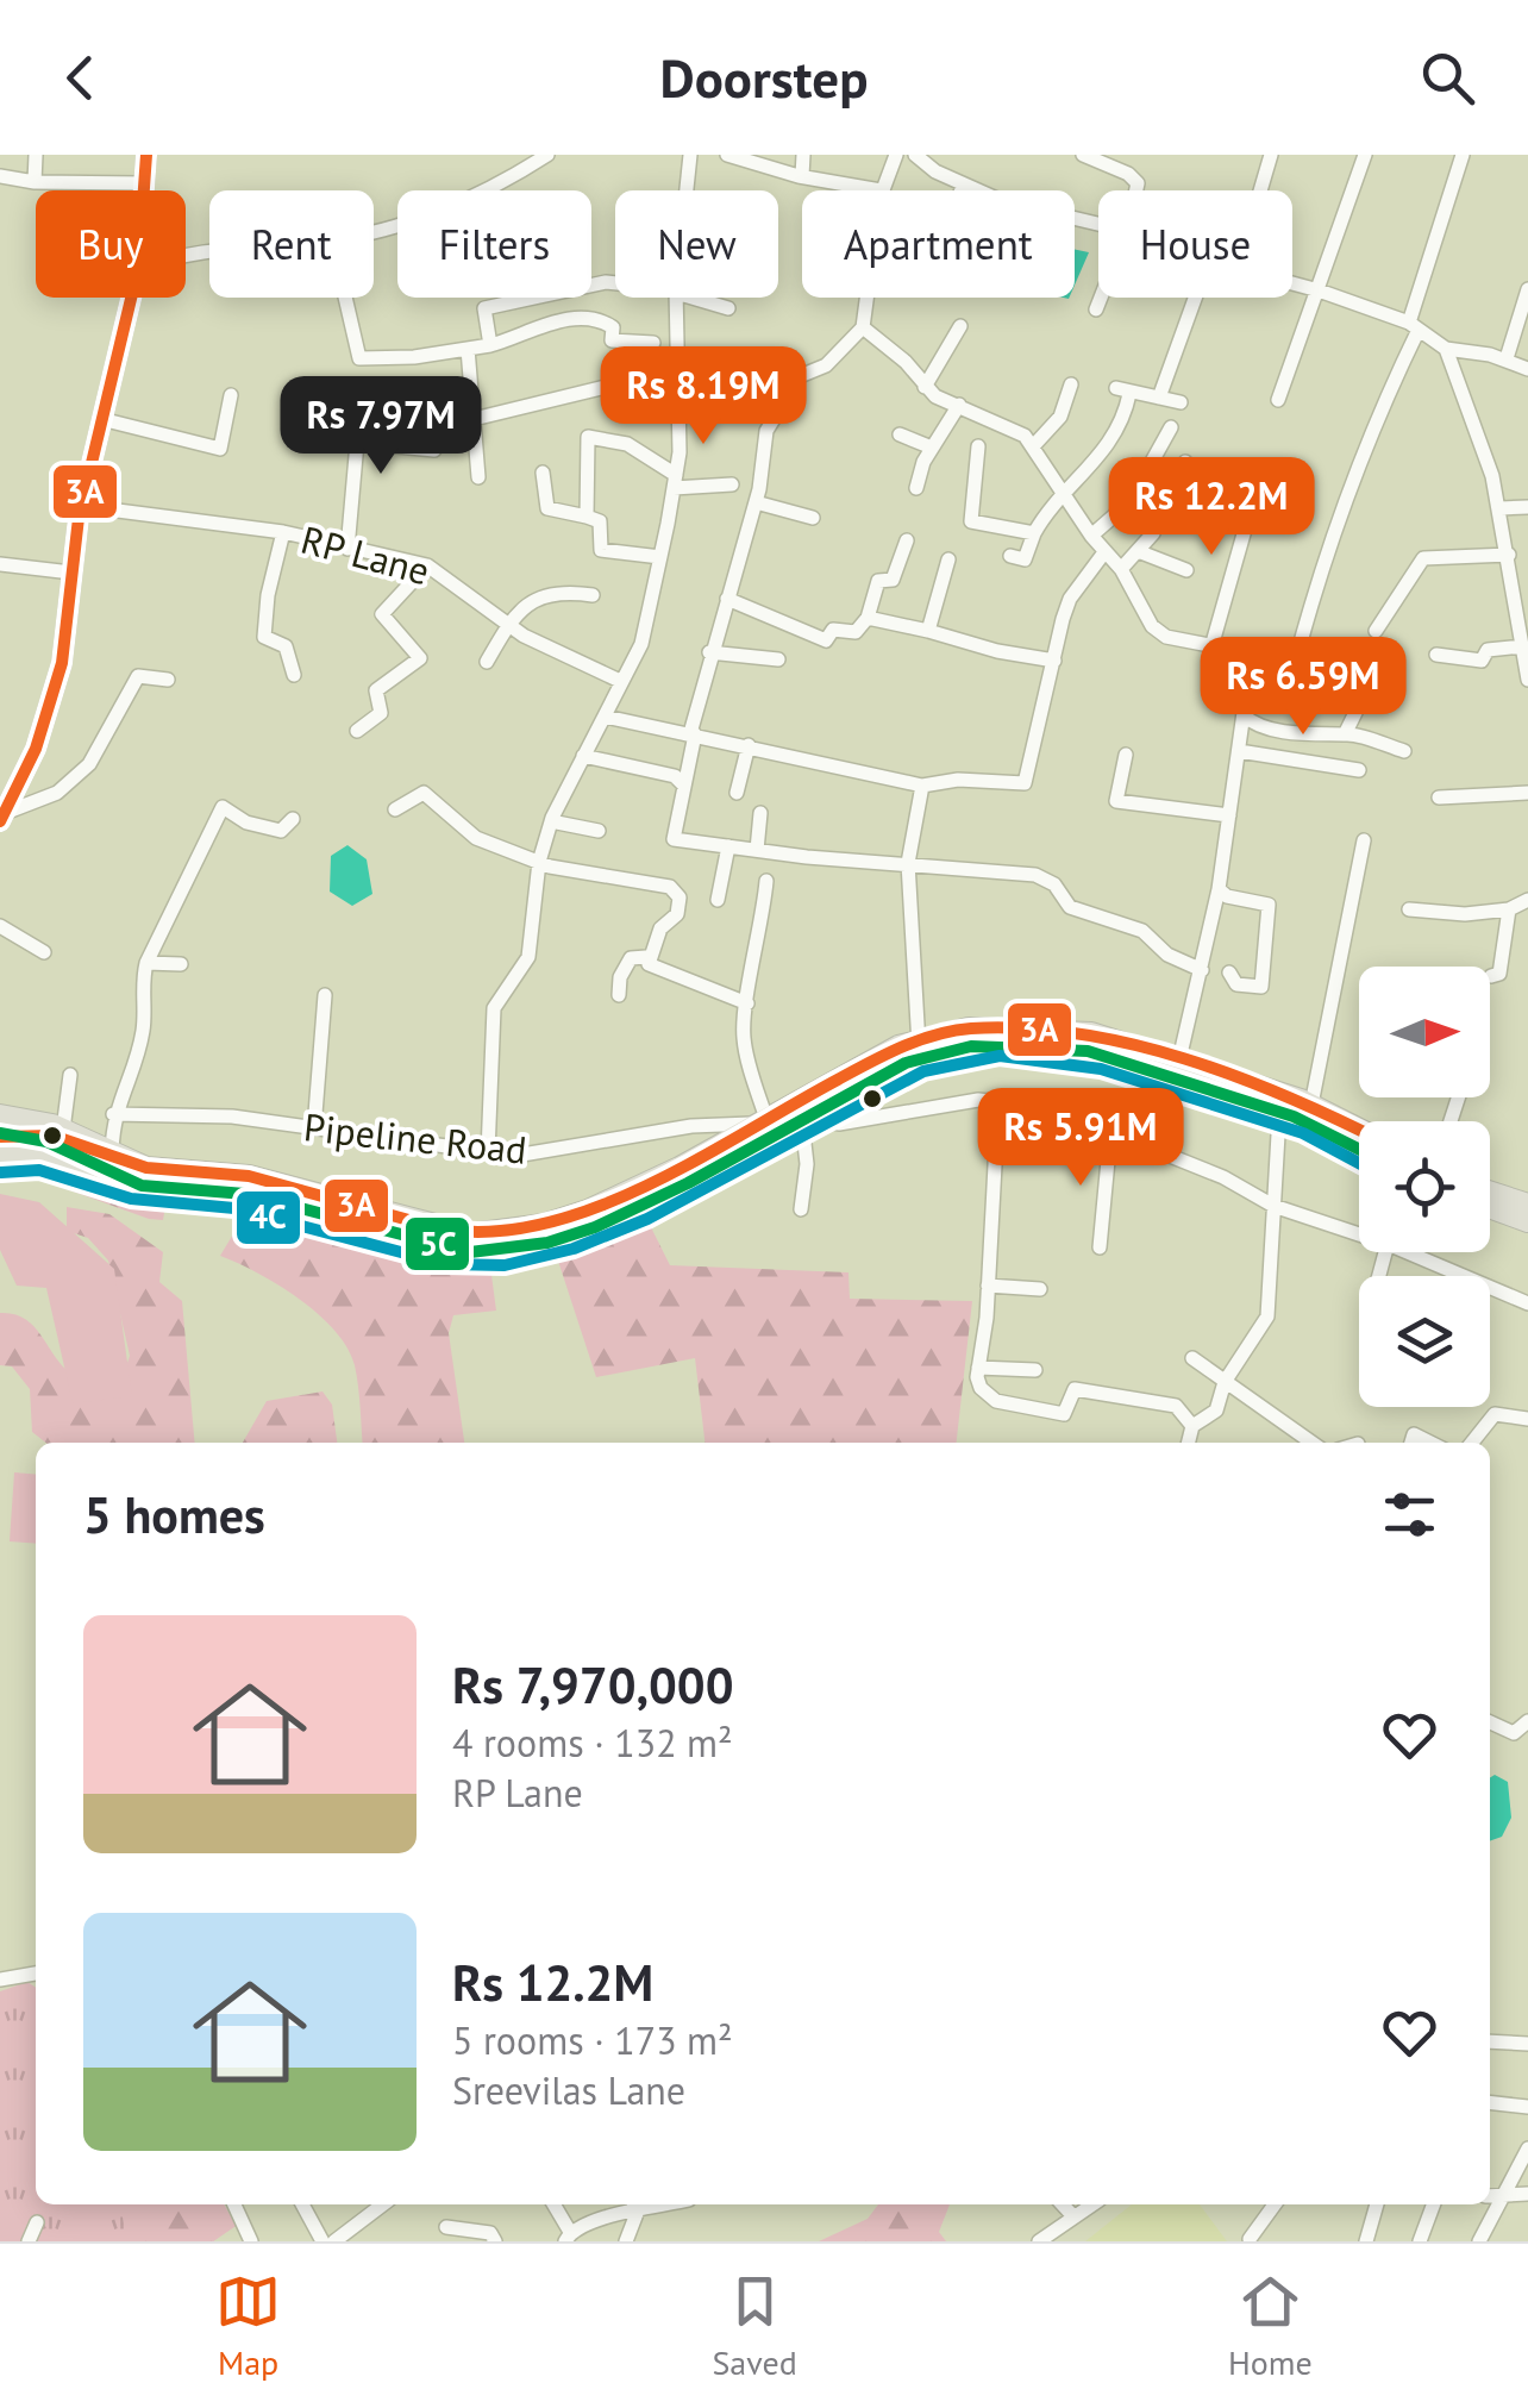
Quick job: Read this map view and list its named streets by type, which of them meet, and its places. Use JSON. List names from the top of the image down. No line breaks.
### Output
{"streets":{"street":["RP Lane","Pipeline Road"]},"lines":["transit line 3A","transit line 5C","transit line 4C"],"north":"right","page":{"header":"Doorstep","chip":["Buy","Rent","Filters","New","Apartment","House"],"price":["Rs 8.19M","Rs 7.97M","Rs 12.2M","Rs 6.59M","Rs 5.91M"],"heading":"5 homes","list":[{"name":"Rs 7,970,000","note":"4 rooms · 132 m² · RP Lane"},{"name":"Rs 12.2M","note":"5 rooms · 173 m² · Sreevilas Lane"}],"tabs":["Map","Saved","Home"]}}
